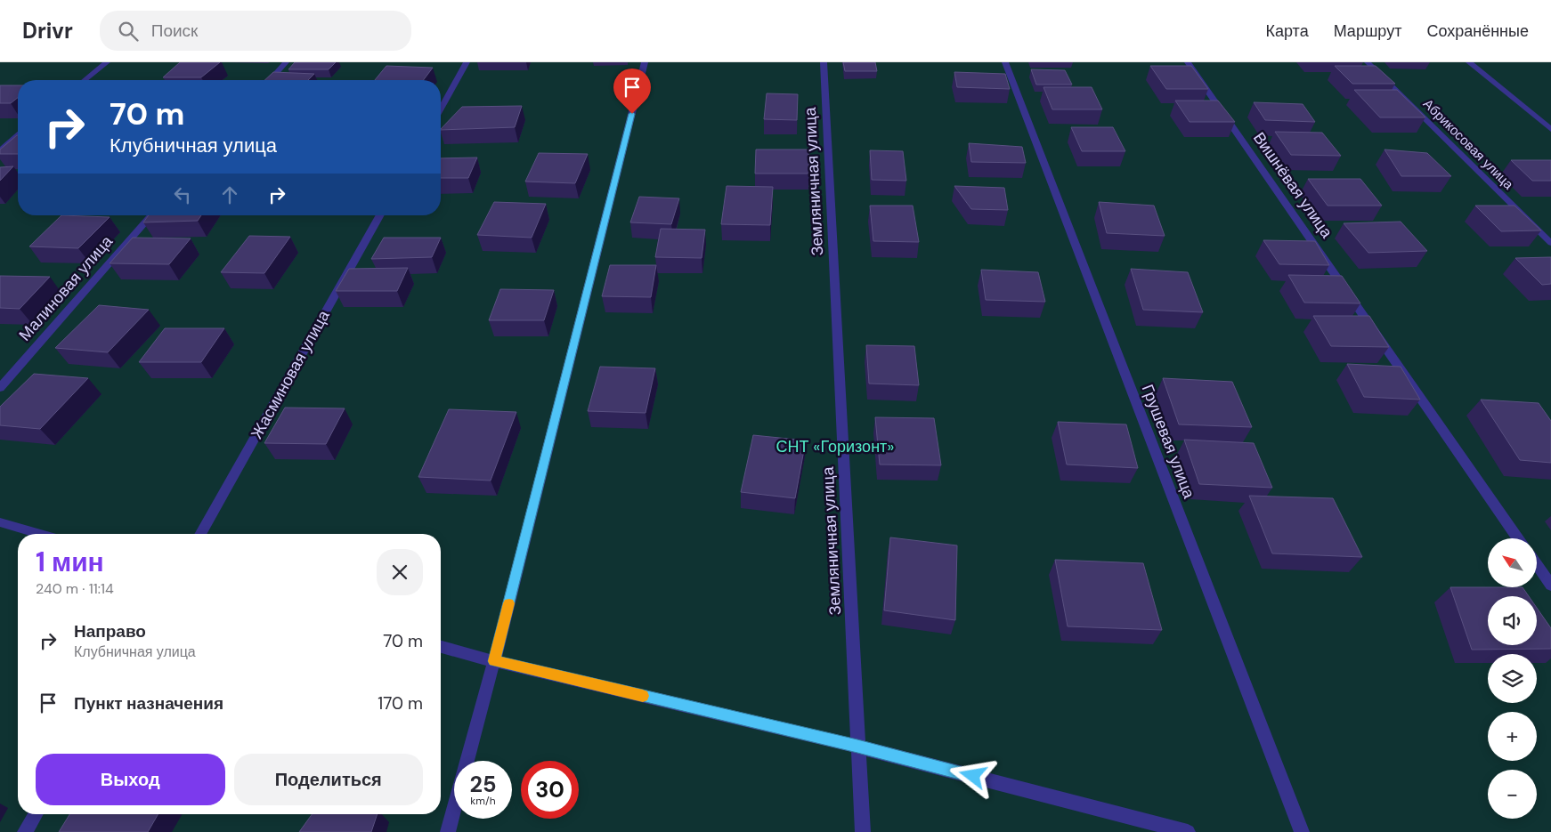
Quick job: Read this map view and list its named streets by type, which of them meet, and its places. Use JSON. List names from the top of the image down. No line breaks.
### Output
{"streets":{"street":["Абрикосовая улица","Земляничная улица","Вишнёвая улица","Малиновая улица","Жасминовая улица","Грушевая улица"]},"parks":["СНТ «Горизонт»"],"north":"top left","page":{"header":"Drivr","search":"Поиск","nav":["Карта","Маршрут","Сохранённые"],"turn":["70 m","Клубничная улица"],"heading":["1 мин","240 m · 11:14"],"map_buttons":["+","−"],"list":[{"name":"Направо","note":"Клубничная улица","value":"70 m"},{"name":"Пункт назначения","value":"170 m"}],"buttons":["Выход","Поделиться"],"speed":"25 km/h","limit":"30"}}
